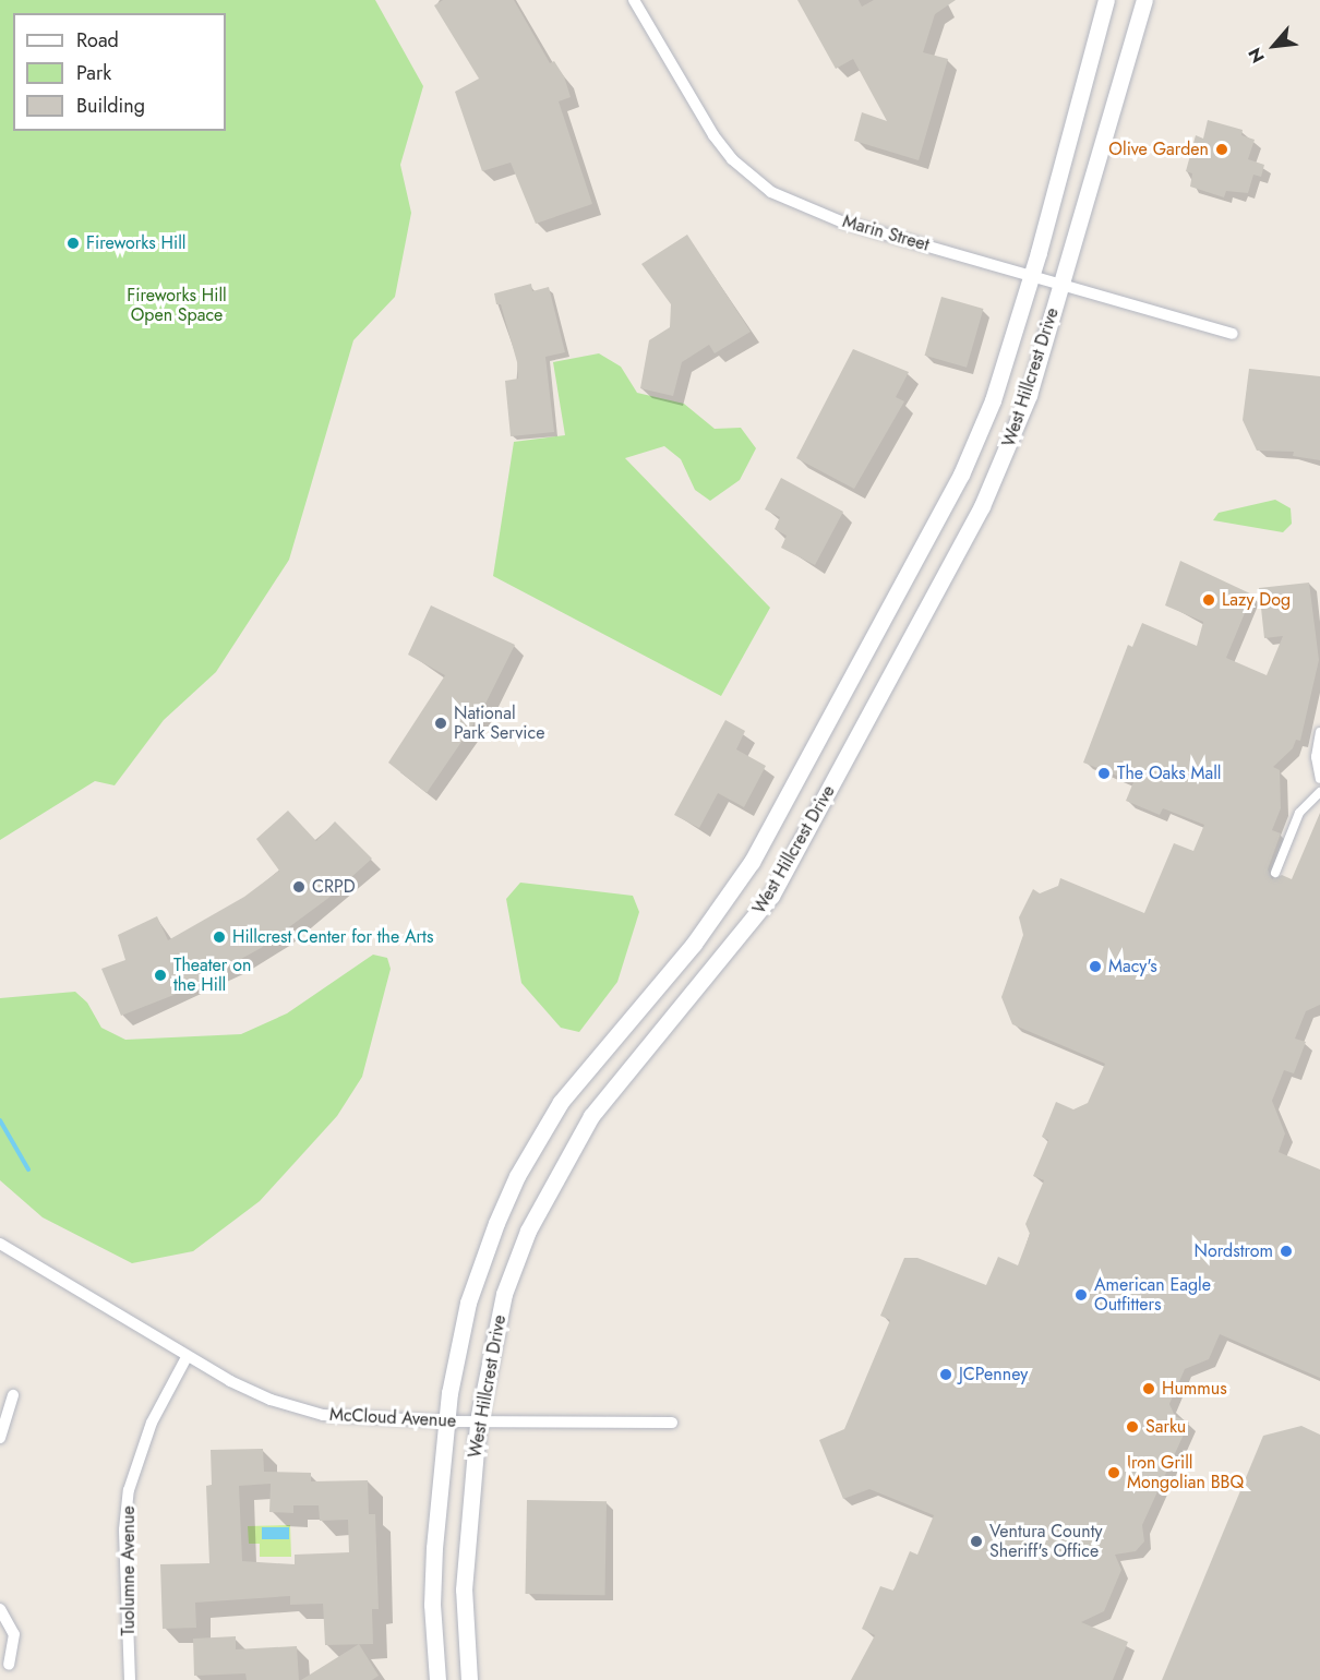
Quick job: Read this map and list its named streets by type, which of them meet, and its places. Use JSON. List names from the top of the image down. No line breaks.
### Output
{"streets":{"main road":["West Hillcrest Drive"],"street":["Marin Street","McCloud Avenue","Tuolumne Avenue"]},"crossings":[["Marin Street","West Hillcrest Drive"],["West Hillcrest Drive","McCloud Avenue"],["McCloud Avenue","Tuolumne Avenue"]],"parks":["Fireworks Hill Open Space"],"places":["Olive Garden","Fireworks Hill","Lazy Dog","National Park Service","The Oaks Mall","CRPD","Hillcrest Center for the Arts","Macy's","Theater on the Hill","Nordstrom","American Eagle Outfitters","JCPenney","Hummus","Sarku","Iron Grill Mongolian BBQ","Ventura County Sheriff's Office"],"legend":["Road","Park","Building"],"north":"bottom left"}
